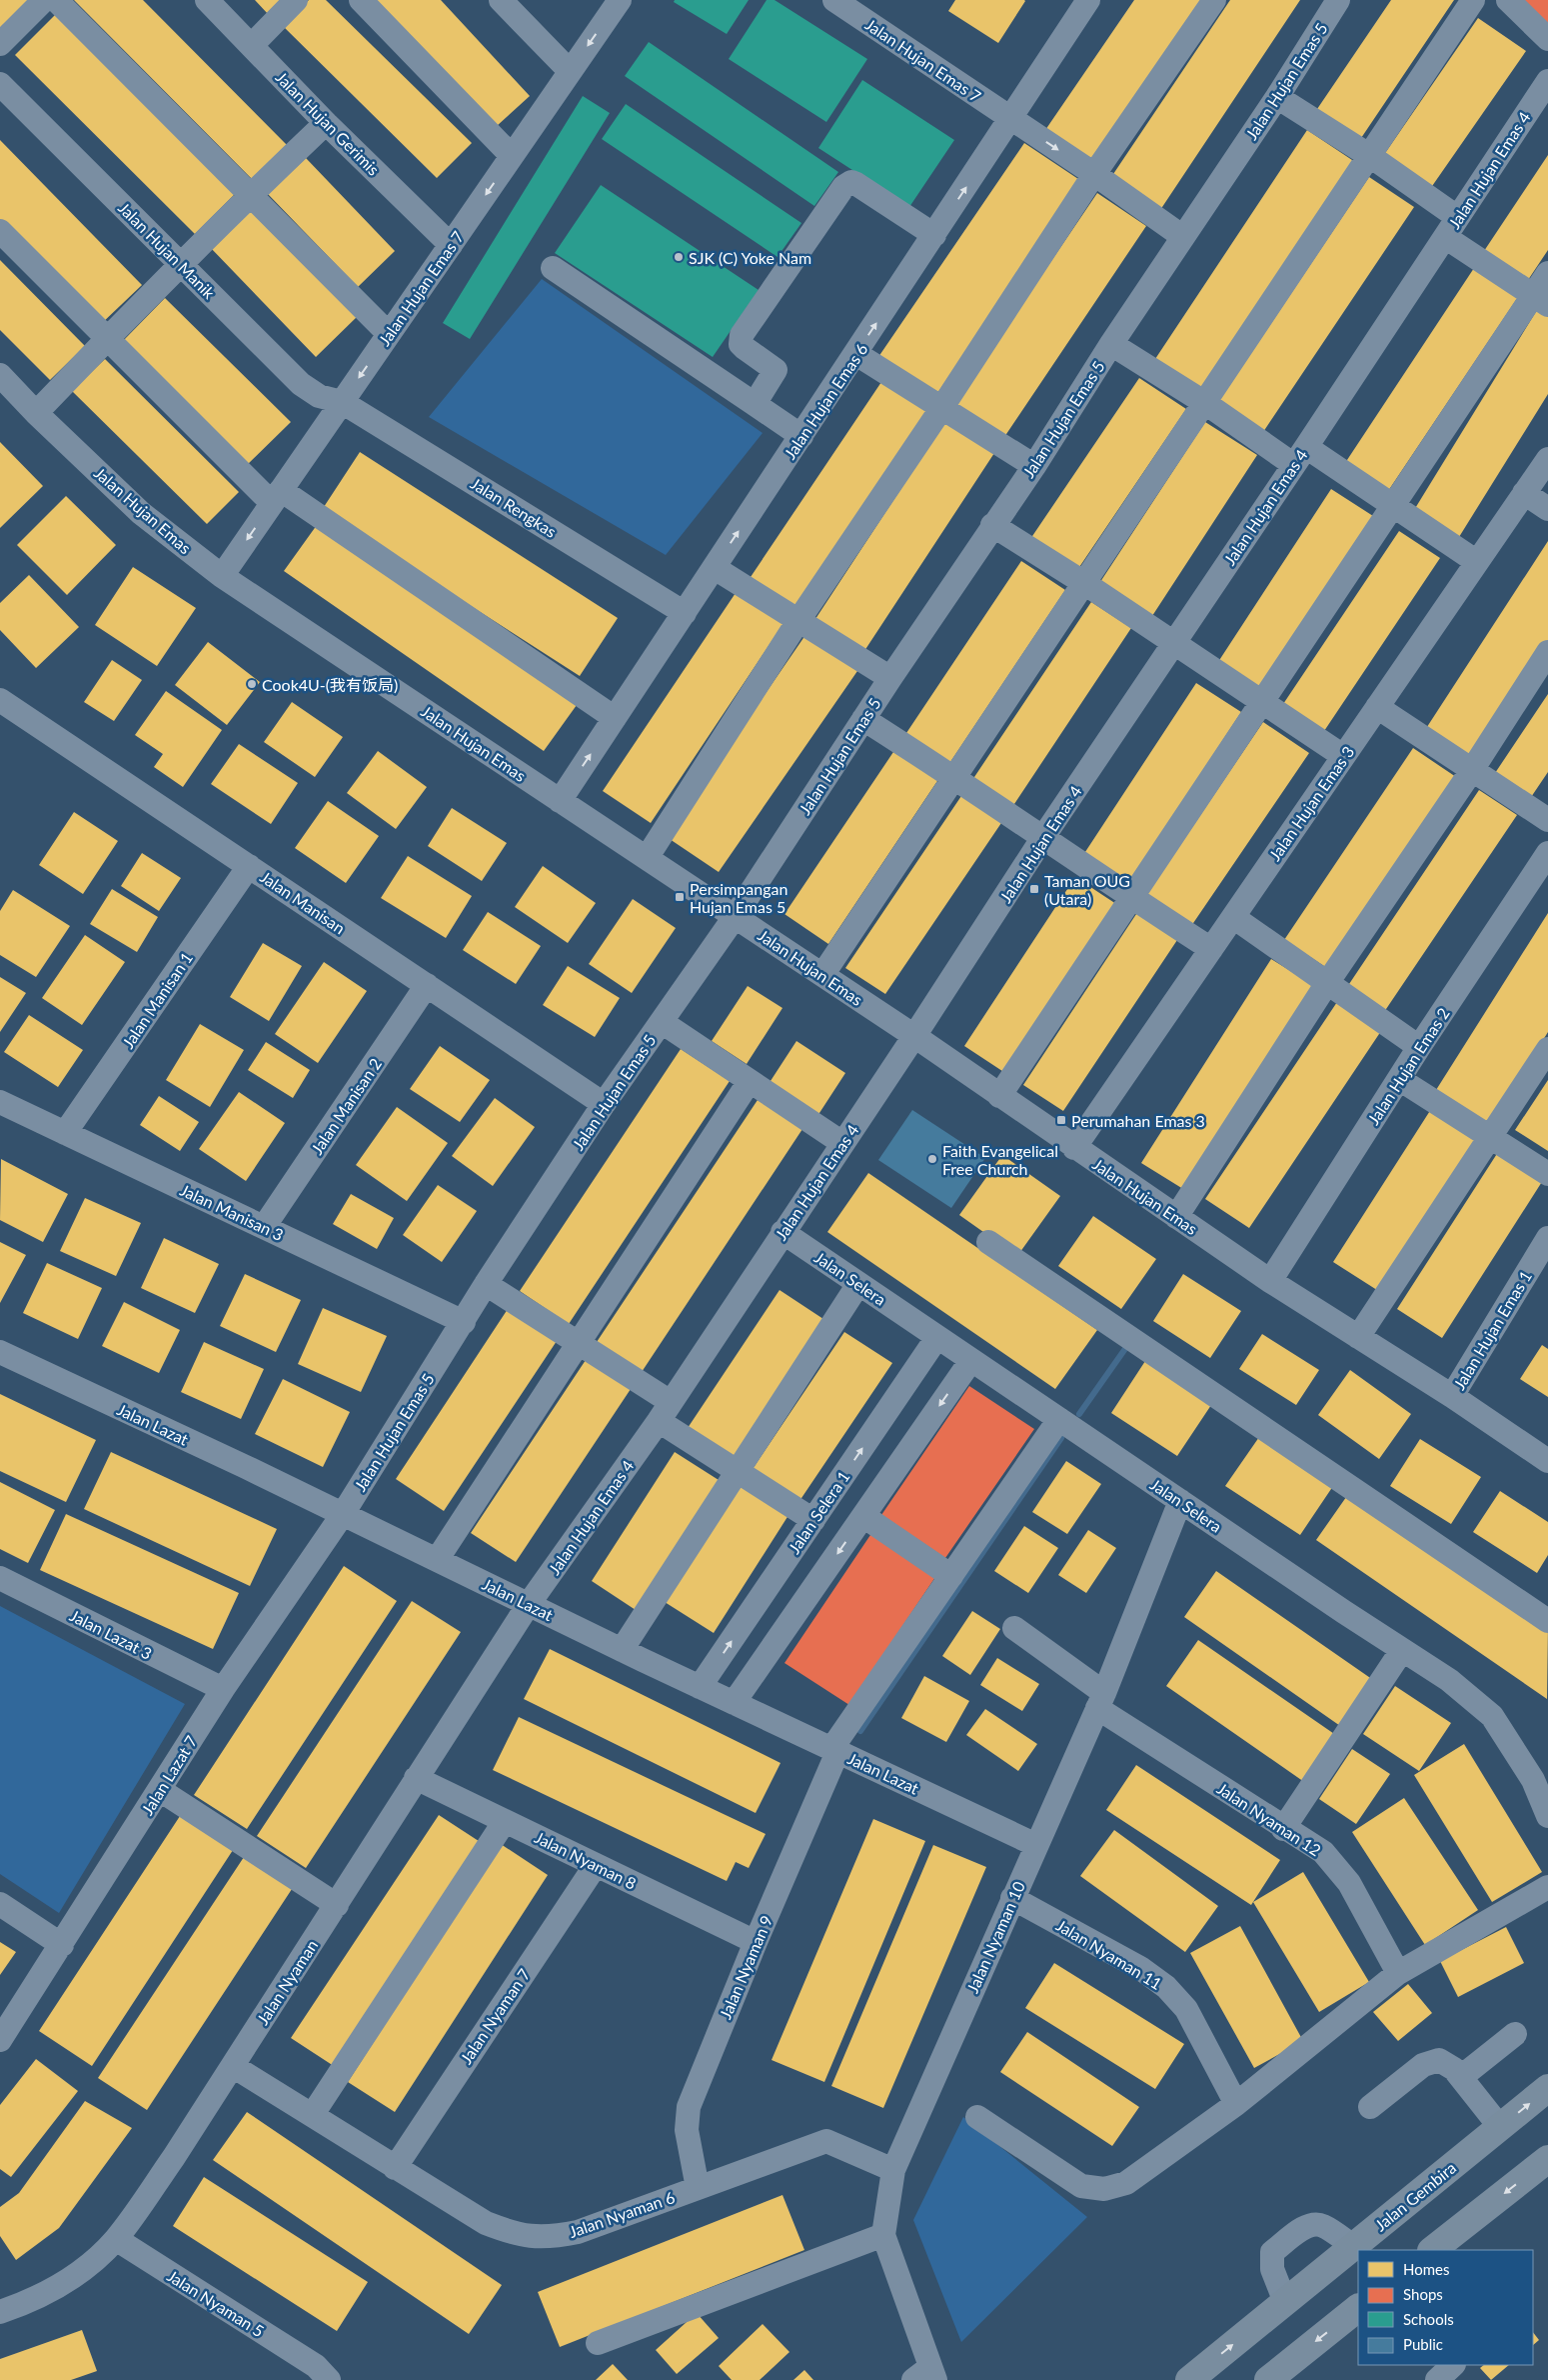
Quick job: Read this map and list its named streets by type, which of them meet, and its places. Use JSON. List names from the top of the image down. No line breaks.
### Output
{"streets":{"main road":["Jalan Gembira"],"street":["Jalan Hujan Emas 7","Jalan Hujan Emas 5","Jalan Hujan Gerimis","Jalan Hujan Emas 4","Jalan Hujan Manik","Jalan Hujan Emas 6","Jalan Rengkas","Jalan Hujan Emas","Jalan Hujan Emas 3","Jalan Manisan","Jalan Manisan 1","Jalan Hujan Emas 2","Jalan Manisan 2","Jalan Manisan 3","Jalan Selera","Jalan Hujan Emas 1","Jalan Lazat","Jalan Selera 1","Jalan Lazat 3","Jalan Lazat 7","Jalan Nyaman 12","Jalan Nyaman 8","Jalan Nyaman 10","Jalan Nyaman 11","Jalan Nyaman 9","Jalan Nyaman","Jalan Nyaman 7","Jalan Nyaman 6","Jalan Nyaman 5"]},"crossings":[["Jalan Hujan Emas 7","Jalan Hujan Emas 5"],["Jalan Hujan Emas 7","Jalan Hujan Gerimis"],["Jalan Hujan Emas 7","Jalan Hujan Manik"],["Jalan Hujan Emas 7","Jalan Hujan Emas 6"],["Jalan Hujan Emas 7","Jalan Rengkas"],["Jalan Hujan Emas 7","Jalan Hujan Emas"],["Jalan Hujan Emas 5","Jalan Hujan Emas"],["Jalan Hujan Emas 5","Jalan Manisan"],["Jalan Hujan Emas 5","Jalan Manisan 3"],["Jalan Hujan Emas 5","Jalan Lazat"],["Jalan Hujan Emas 5","Jalan Lazat 7"],["Jalan Hujan Emas 4","Jalan Hujan Emas"],["Jalan Hujan Emas 4","Jalan Selera"],["Jalan Hujan Emas 4","Jalan Lazat"],["Jalan Hujan Emas 4","Jalan Nyaman"],["Jalan Hujan Manik","Jalan Rengkas"],["Jalan Hujan Emas 6","Jalan Rengkas"],["Jalan Hujan Emas 6","Jalan Hujan Emas"],["Jalan Hujan Emas","Jalan Hujan Emas 3"],["Jalan Hujan Emas","Jalan Hujan Emas 2"],["Jalan Hujan Emas","Jalan Hujan Emas 1"],["Jalan Manisan","Jalan Manisan 1"],["Jalan Manisan","Jalan Manisan 2"],["Jalan Manisan 1","Jalan Manisan 3"],["Jalan Manisan 2","Jalan Manisan 3"],["Jalan Selera","Jalan Selera 1"],["Jalan Selera","Jalan Nyaman 10"],["Jalan Selera","Jalan Nyaman 9"],["Jalan Lazat","Jalan Selera 1"],["Jalan Lazat","Jalan Lazat 7"],["Jalan Lazat","Jalan Nyaman 10"],["Jalan Lazat","Jalan Nyaman 9"],["Jalan Lazat","Jalan Nyaman"],["Jalan Lazat 3","Jalan Lazat 7"],["Jalan Nyaman 12","Jalan Nyaman 10"],["Jalan Nyaman 8","Jalan Nyaman 9"],["Jalan Nyaman 8","Jalan Nyaman"],["Jalan Nyaman 8","Jalan Nyaman 7"],["Jalan Nyaman 10","Jalan Nyaman 11"],["Jalan Nyaman 10","Jalan Nyaman 6"],["Jalan Nyaman 9","Jalan Nyaman 6"],["Jalan Nyaman","Jalan Nyaman 6"],["Jalan Nyaman","Jalan Nyaman 5"],["Jalan Nyaman 7","Jalan Nyaman 6"]],"places":{"other":["SJK (C) Yoke Nam","Cook4U-(我有饭局)","Faith Evangelical Free Church"],"transit":["Taman OUG (Utara)","Persimpangan Hujan Emas 5","Perumahan Emas 3"]},"legend":["Homes","Shops","Schools","Public"]}
